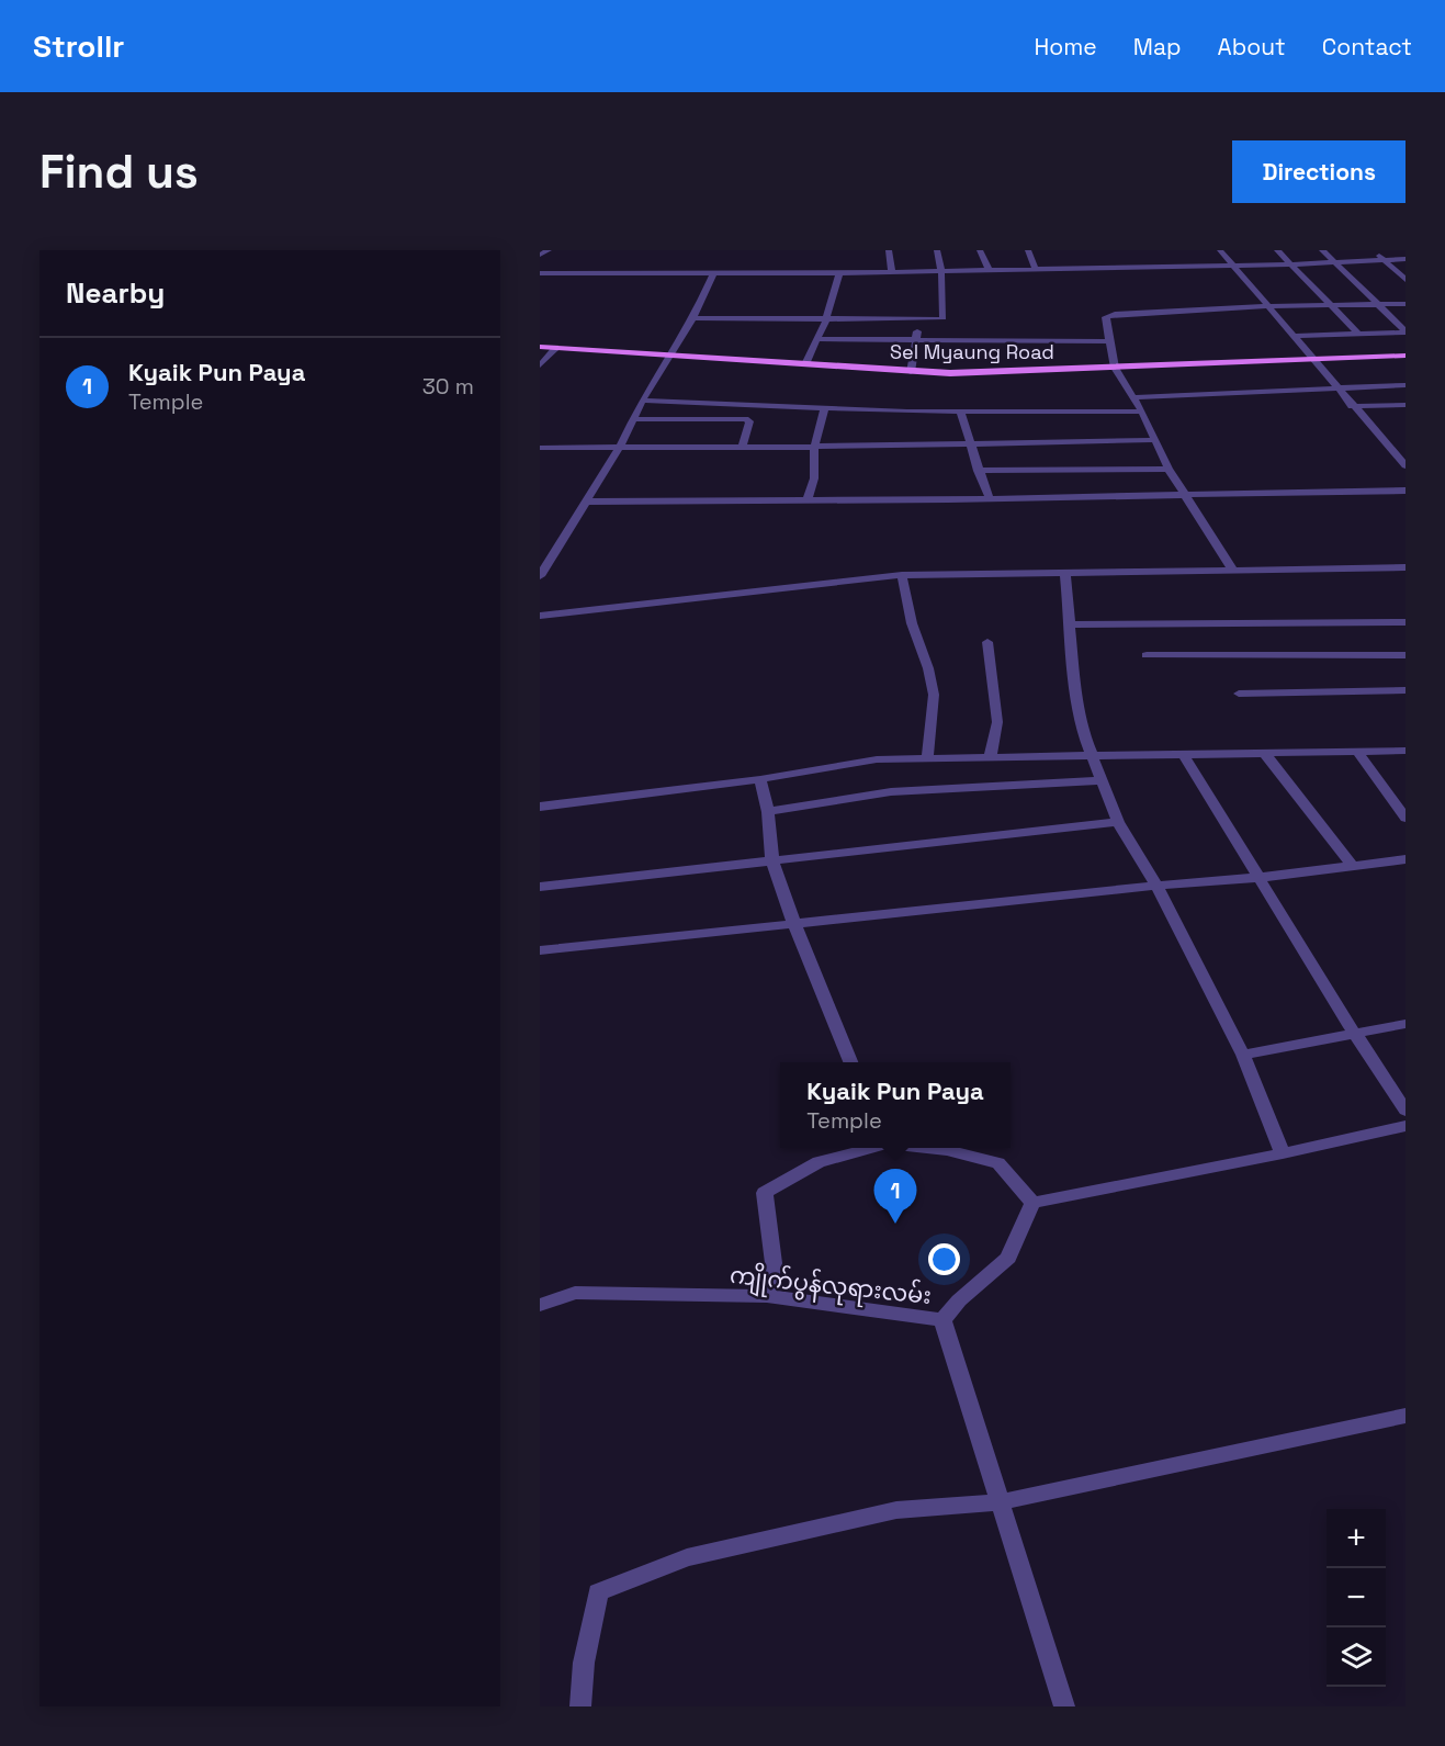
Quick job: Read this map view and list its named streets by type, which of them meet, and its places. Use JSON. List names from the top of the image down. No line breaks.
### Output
{"streets":{"main road":["Sel Myaung Road"],"street":["ကျိုက်ပွန်လုရားလမ်း"]},"page":{"header":"Strollr","nav":["Home","Map","About","Contact"],"buttons":"Directions","title":"Find us","heading":"Nearby","list":[{"mark":"1","name":"Kyaik Pun Paya","note":"Temple","value":"30 m"}],"popup":["Kyaik Pun Paya","Temple"],"pins":"1","map_buttons":["+","−"]}}
